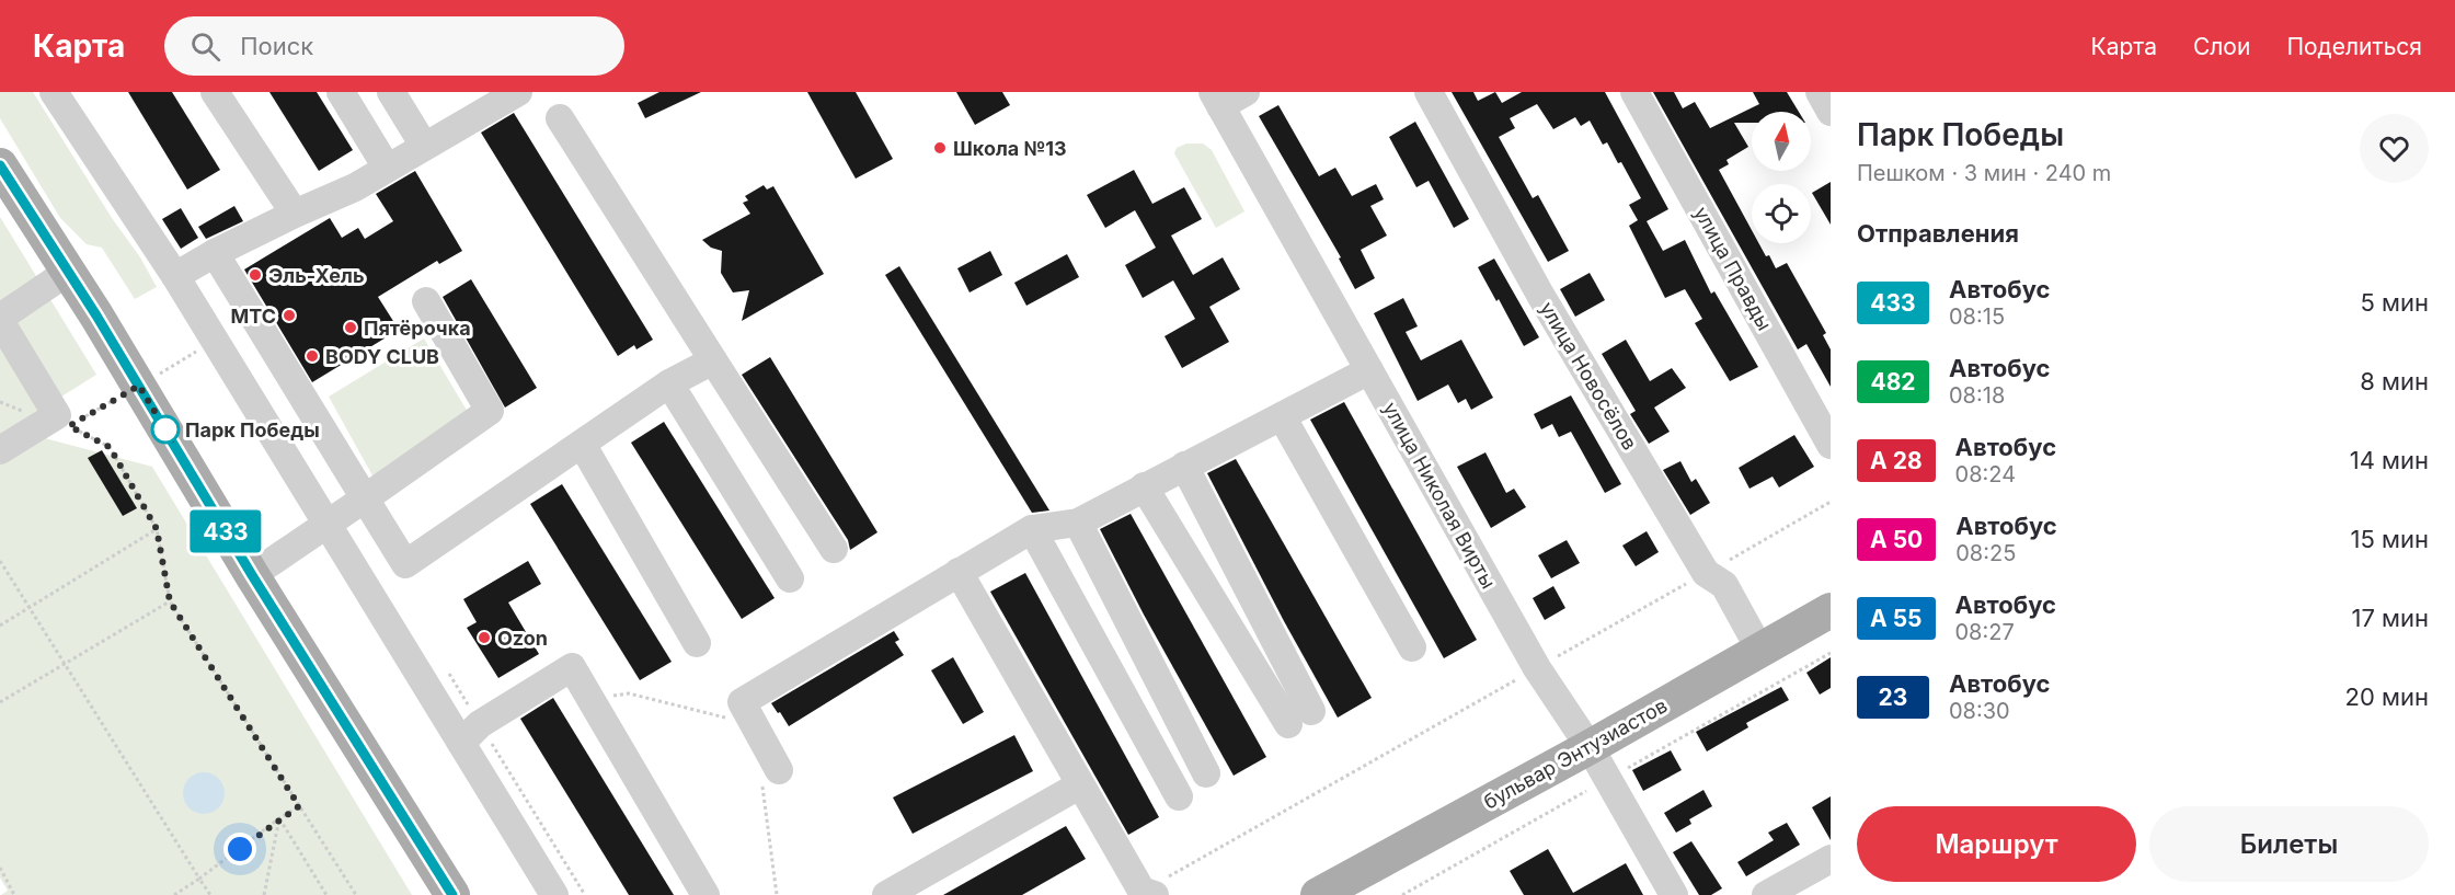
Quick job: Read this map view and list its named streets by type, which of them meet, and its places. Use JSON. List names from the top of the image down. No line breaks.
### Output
{"streets":{"main road":["бульвар Энтузиастов"],"street":["улица Правды","улица Новосёлов","улица Николая Вирты"]},"crossings":[["улица Новосёлов","бульвар Энтузиастов"],["улица Николая Вирты","бульвар Энтузиастов"]],"places":["Школа №13","Эль-Хель","МТС","Пятёрочка","BODY CLUB","Парк Победы","Ozon"],"lines":["bus line 433"],"north":"top","page":{"header":"Карта","search":"Поиск","nav":["Карта","Слои","Поделиться"],"on_map":"433","heading":[["Парк Победы","Пешком · 3 мин · 240 m"],"Отправления"],"list":[{"mark":"433","name":"Автобус","note":"08:15","value":"5 мин"},{"mark":"482","name":"Автобус","note":"08:18","value":"8 мин"},{"mark":"А 28","name":"Автобус","note":"08:24","value":"14 мин"},{"mark":"А 50","name":"Автобус","note":"08:25","value":"15 мин"},{"mark":"А 55","name":"Автобус","note":"08:27","value":"17 мин"},{"mark":"23","name":"Автобус","note":"08:30","value":"20 мин"}],"buttons":["Маршрут","Билеты"]}}
